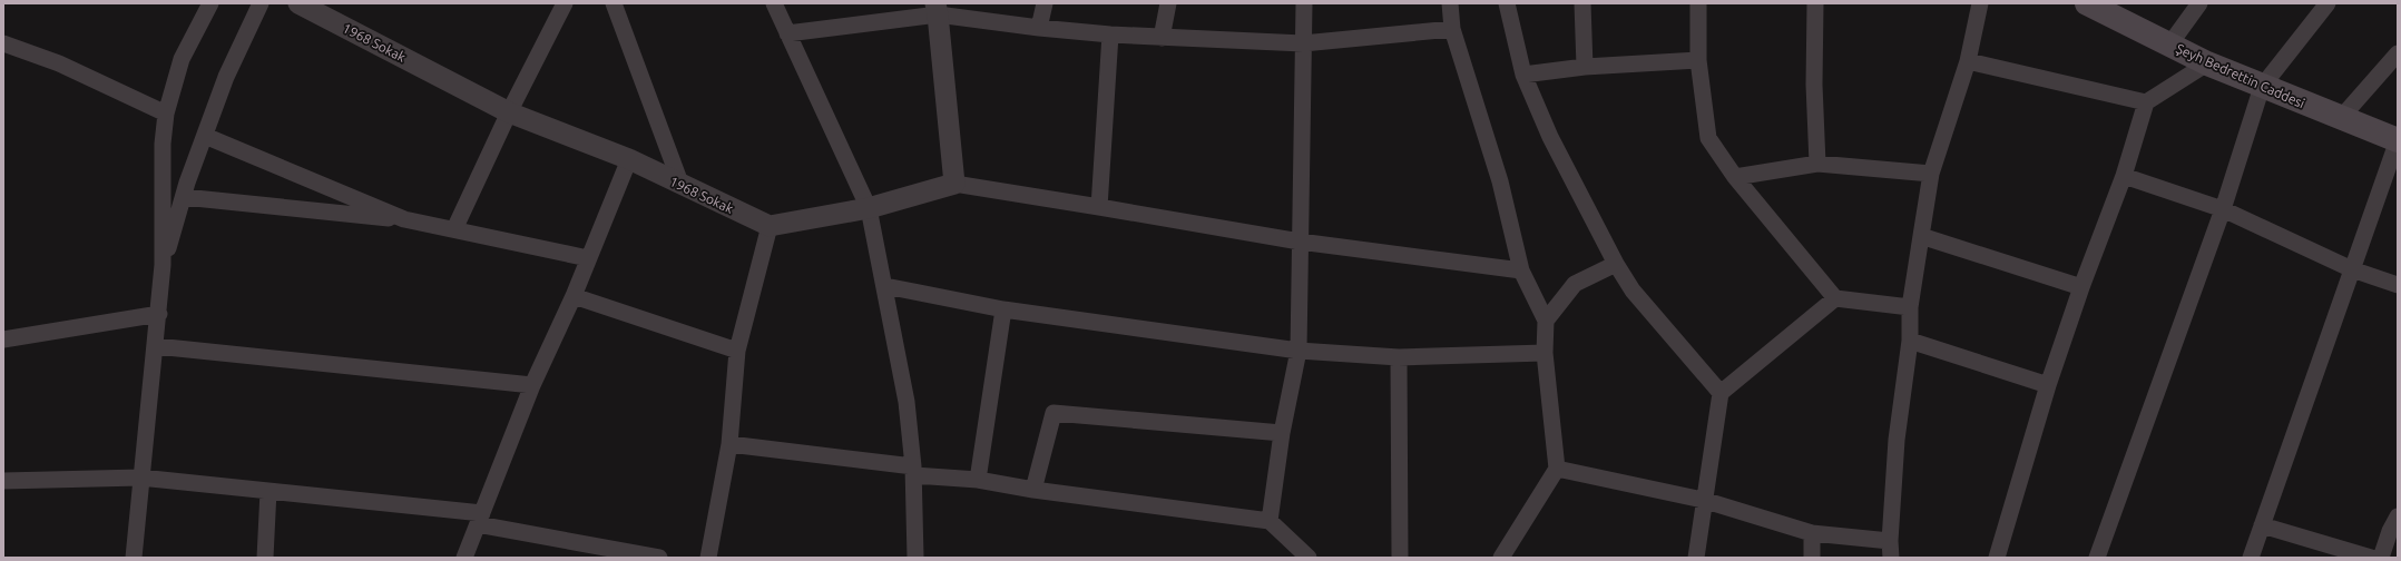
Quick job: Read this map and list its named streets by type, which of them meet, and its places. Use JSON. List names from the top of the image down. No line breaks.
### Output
{"streets":{"main road":["Şeyh Bedrettin Caddesi"],"street":["1968 Sokak"]}}
